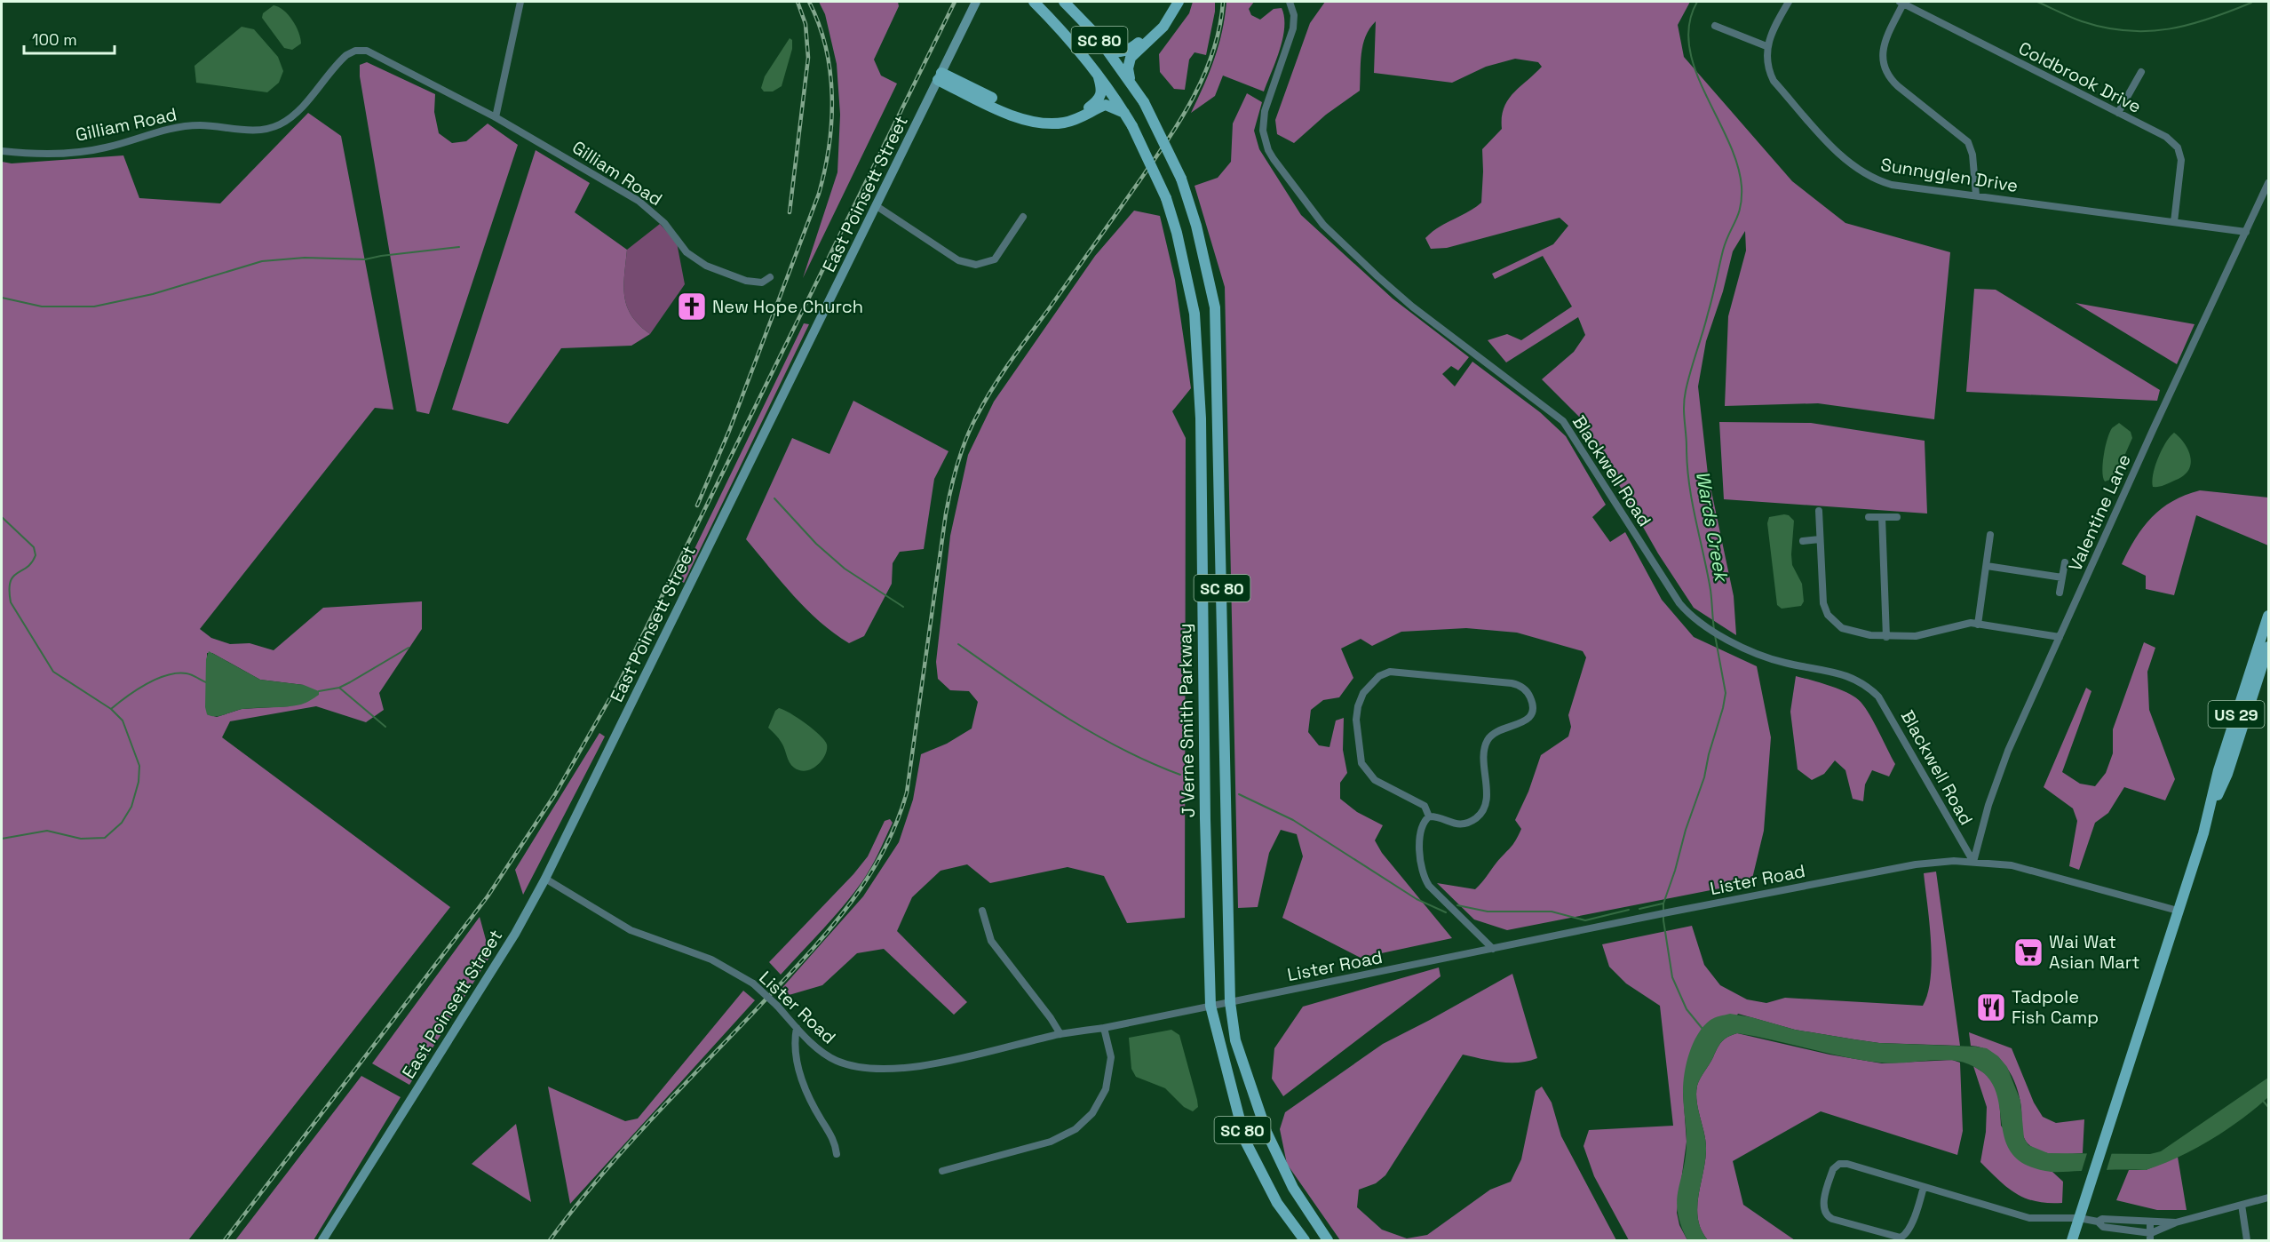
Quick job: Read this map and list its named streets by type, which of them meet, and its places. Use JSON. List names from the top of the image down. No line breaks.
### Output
{"streets":{"main road":["SC 80","East Poinsett Street","US 29","J Verne Smith Parkway"],"street":["Coldbrook Drive","Gilliam Road","Sunnyglen Drive","Blackwell Road","Valentine Lane","Lister Road"]},"crossings":[["SC 80","Lister Road"],["Coldbrook Drive","Sunnyglen Drive"],["Sunnyglen Drive","Valentine Lane"],["East Poinsett Street","Lister Road"],["Blackwell Road","Valentine Lane"],["Blackwell Road","Lister Road"],["Valentine Lane","Lister Road"],["US 29","Lister Road"],["J Verne Smith Parkway","Lister Road"]],"water":["Wards Creek"],"places":{"church":["New Hope Church"],"supermarket":["Wai Wat Asian Mart"],"restaurant":["Tadpole Fish Camp"]},"scale_bar":"100 m"}
